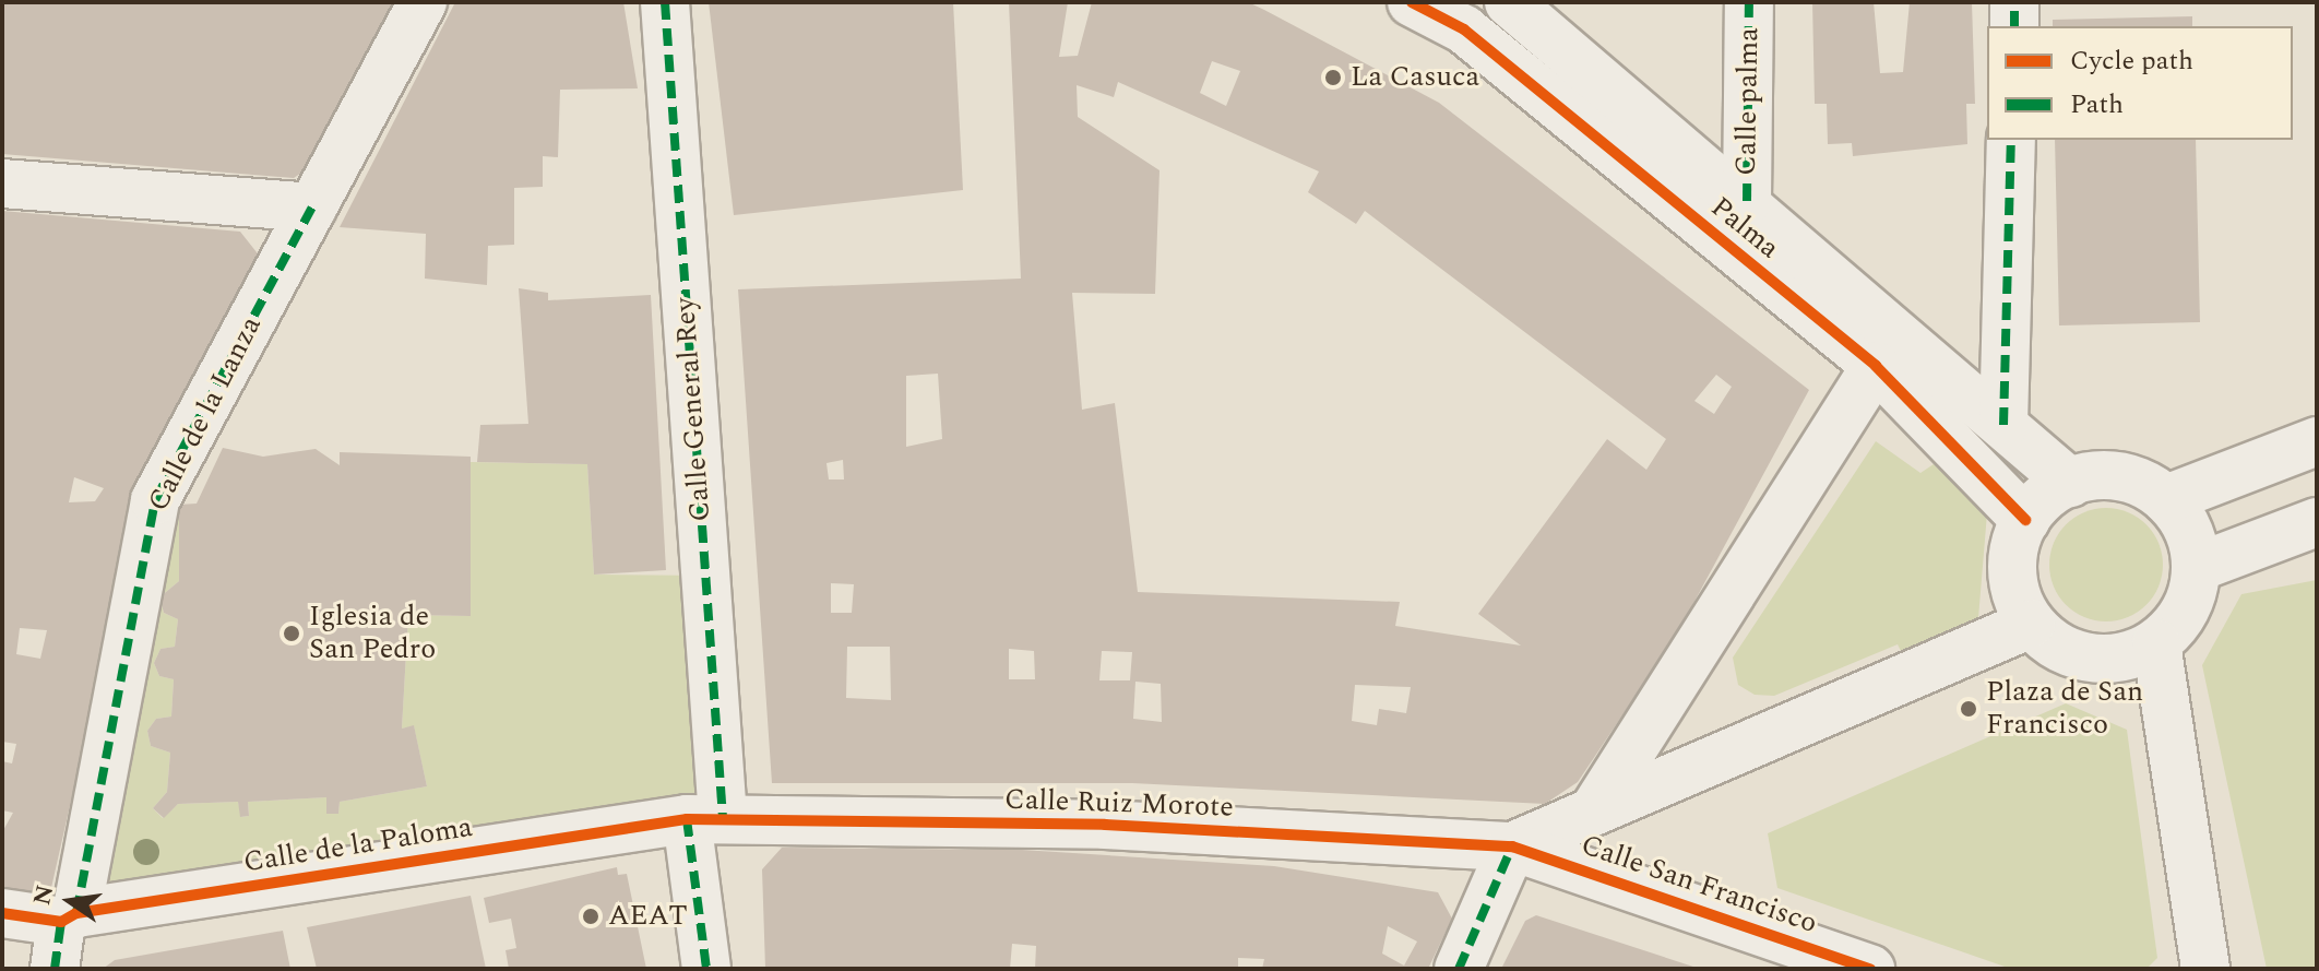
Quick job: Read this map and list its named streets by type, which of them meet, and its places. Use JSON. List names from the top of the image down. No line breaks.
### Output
{"streets":{"street":["Calle palma","Palma","Calle General Rey","Calle de la Lanza","Calle Ruiz Morote","Calle de la Paloma","Calle San Francisco"]},"crossings":[["Calle palma","Palma"],["Calle General Rey","Calle Ruiz Morote"],["Calle General Rey","Calle de la Paloma"],["Calle de la Lanza","Calle de la Paloma"],["Calle Ruiz Morote","Calle de la Paloma"],["Calle Ruiz Morote","Calle San Francisco"]],"places":["La Casuca","Iglesia de San Pedro","Plaza de San Francisco","AEAT"],"legend":["Cycle path","Path"],"north":"left"}
